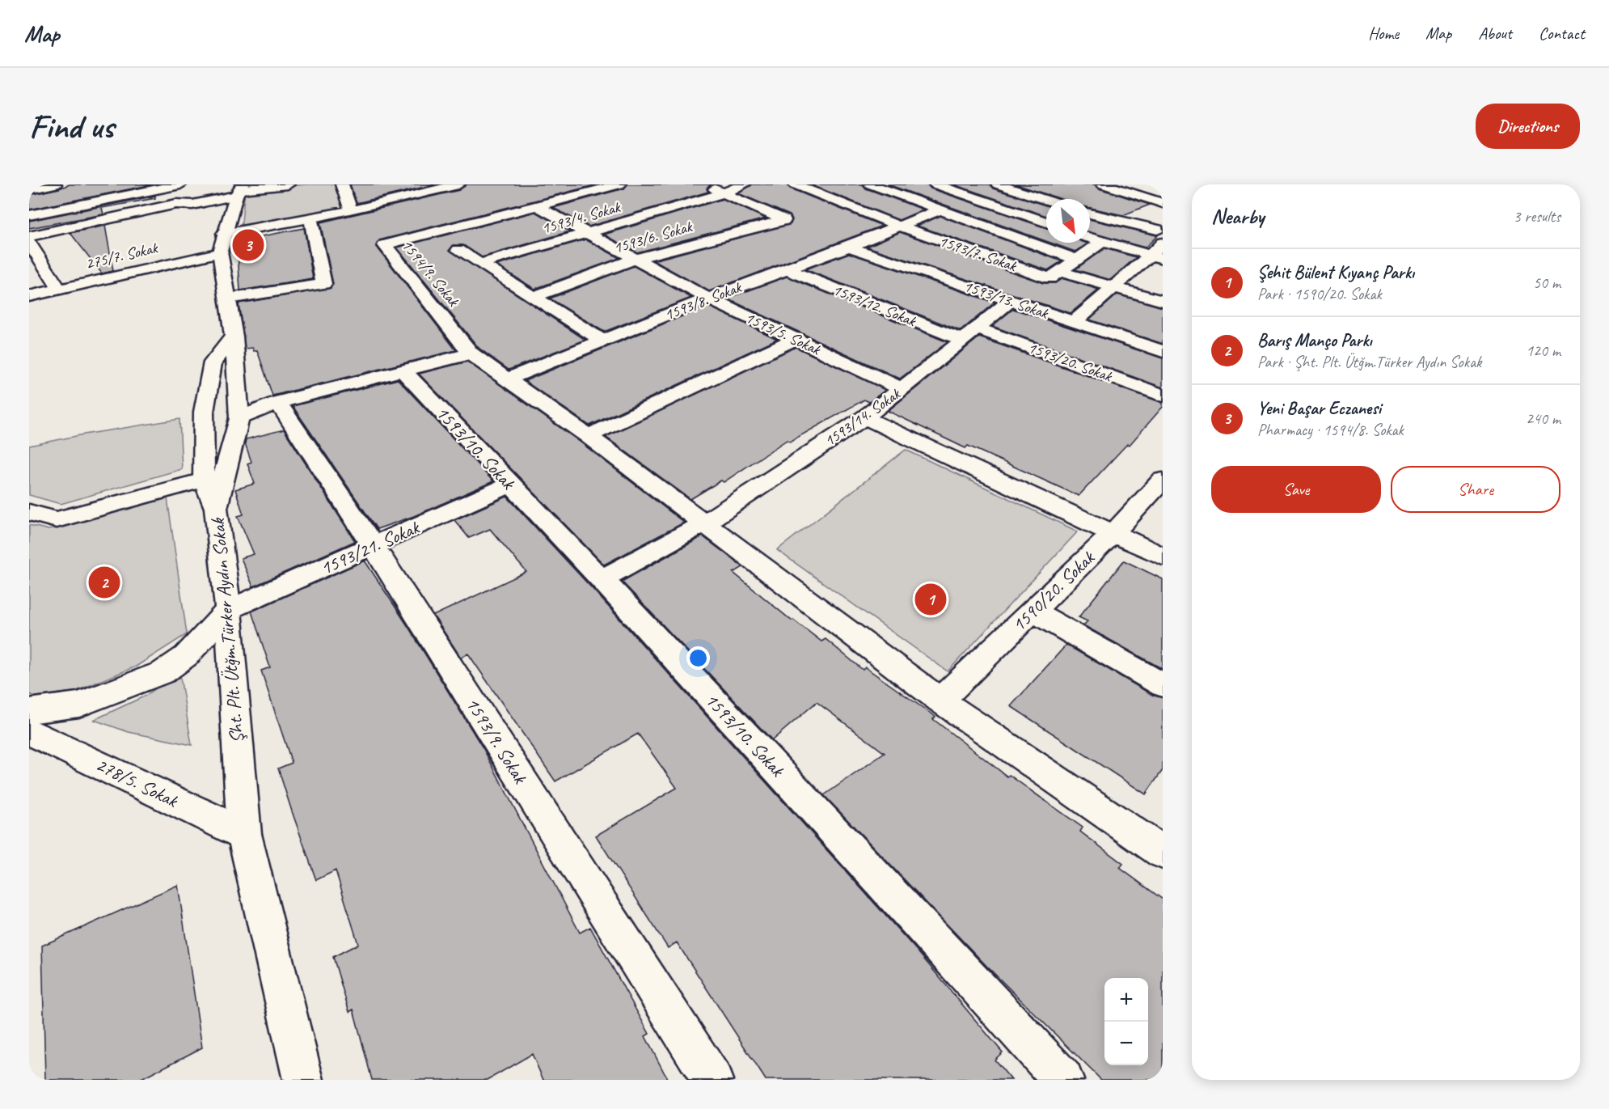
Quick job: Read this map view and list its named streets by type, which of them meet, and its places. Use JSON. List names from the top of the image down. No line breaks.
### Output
{"streets":{"street":["1593/4. Sokak","1593/6. Sokak","1593/7. Sokak","275/7. Sokak","1594/9. Sokak","1593/13. Sokak","1593/8. Sokak","1593/12. Sokak","1593/5. Sokak","1593/20. Sokak","1593/14. Sokak","1593/10. Sokak","1593/21. Sokak","1590/20. Sokak","Şht. Plt. Ütğm.Türker Aydın Sokak","1593/9. Sokak","278/5. Sokak"]},"crossings":[["1593/4. Sokak","1593/6. Sokak"],["1593/4. Sokak","1593/5. Sokak"],["1593/6. Sokak","1593/5. Sokak"],["1593/7. Sokak","1593/8. Sokak"],["275/7. Sokak","Şht. Plt. Ütğm.Türker Aydın Sokak"],["1594/9. Sokak","1593/5. Sokak"],["1593/13. Sokak","1593/8. Sokak"],["1593/13. Sokak","1593/14. Sokak"],["1593/8. Sokak","1593/12. Sokak"],["1593/8. Sokak","1593/5. Sokak"],["1593/12. Sokak","1593/20. Sokak"],["1593/12. Sokak","1593/14. Sokak"],["1593/5. Sokak","1593/14. Sokak"],["1593/20. Sokak","1593/14. Sokak"],["1593/14. Sokak","1593/10. Sokak"],["1593/10. Sokak","1593/21. Sokak"],["1593/21. Sokak","Şht. Plt. Ütğm.Türker Aydın Sokak"],["1593/21. Sokak","1593/9. Sokak"],["Şht. Plt. Ütğm.Türker Aydın Sokak","278/5. Sokak"]],"north":"bottom right","page":{"header":"Map","nav":["Home","Map","About","Contact"],"buttons":["Directions",["Save","Share"]],"title":"Find us","heading":["Nearby","3 results"],"pins":["3","2","1"],"list":[{"mark":"1","name":"Şehit Bülent Kıyanç Parkı","note":"Park · 1590/20. Sokak","value":"50 m"},{"mark":"2","name":"Barış Manço Parkı","note":"Park · Şht. Plt. Ütğm.Türker Aydın Sokak","value":"120 m"},{"mark":"3","name":"Yeni Başar Eczanesi","note":"Pharmacy · 1594/8. Sokak","value":"240 m"}],"map_buttons":["+","−"]}}
